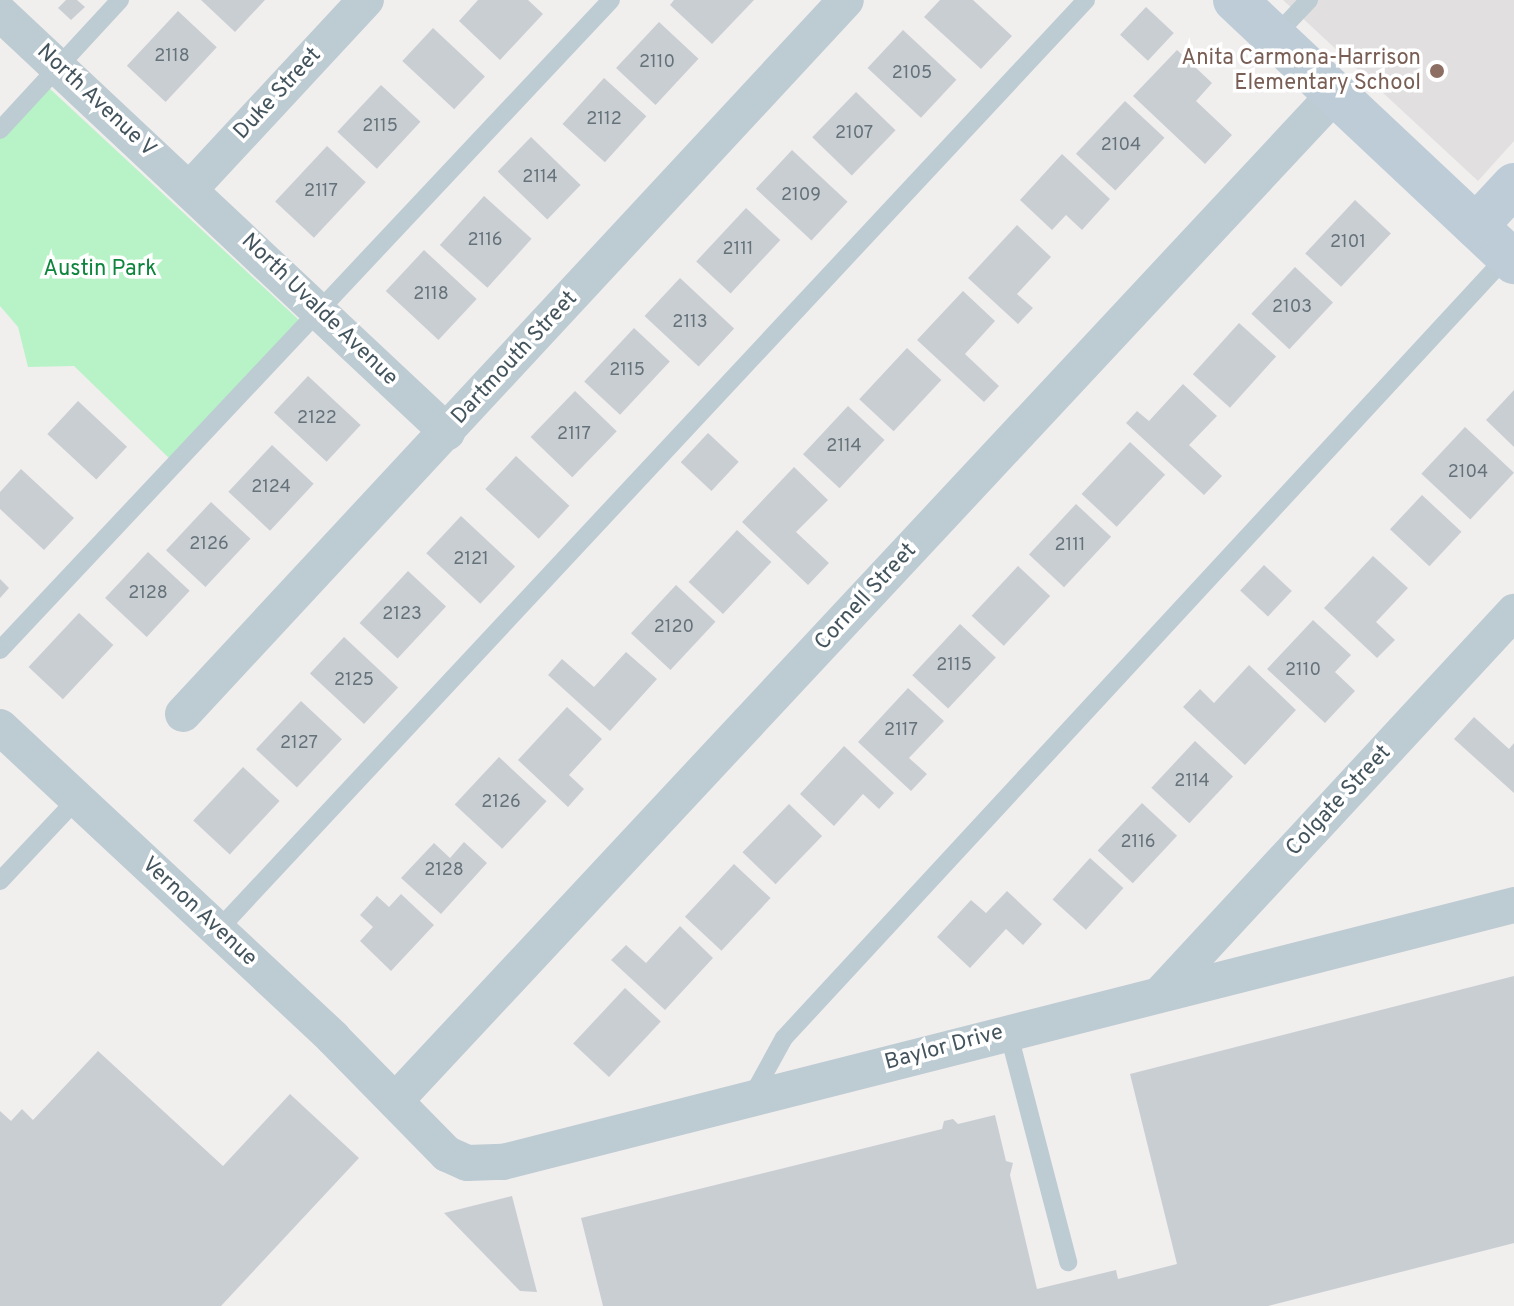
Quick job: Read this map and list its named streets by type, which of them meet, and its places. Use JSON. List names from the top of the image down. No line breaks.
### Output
{"streets":{"street":["Duke Street","North Avenue V","North Uvalde Avenue","Dartmouth Street","Cornell Street","Colgate Street","Vernon Avenue","Baylor Drive"]},"crossings":[["Duke Street","North Avenue V"],["Duke Street","North Uvalde Avenue"],["North Avenue V","North Uvalde Avenue"],["North Uvalde Avenue","Dartmouth Street"],["Cornell Street","Vernon Avenue"],["Cornell Street","Baylor Drive"],["Colgate Street","Baylor Drive"],["Vernon Avenue","Baylor Drive"]],"parks":["Austin Park"],"places":["Anita Carmona-Harrison Elementary School"],"house_numbers":["2118","2110","2105","2112","2115","2107","2104","2114","2117","2109","2116","2101","2111","2118","2103","2113","2115","2122","2117","2114","2104","2124","2126","2111","2121","2128","2123","2120","2115","2110","2125","2117","2127","2114","2126","2116","2128"]}
